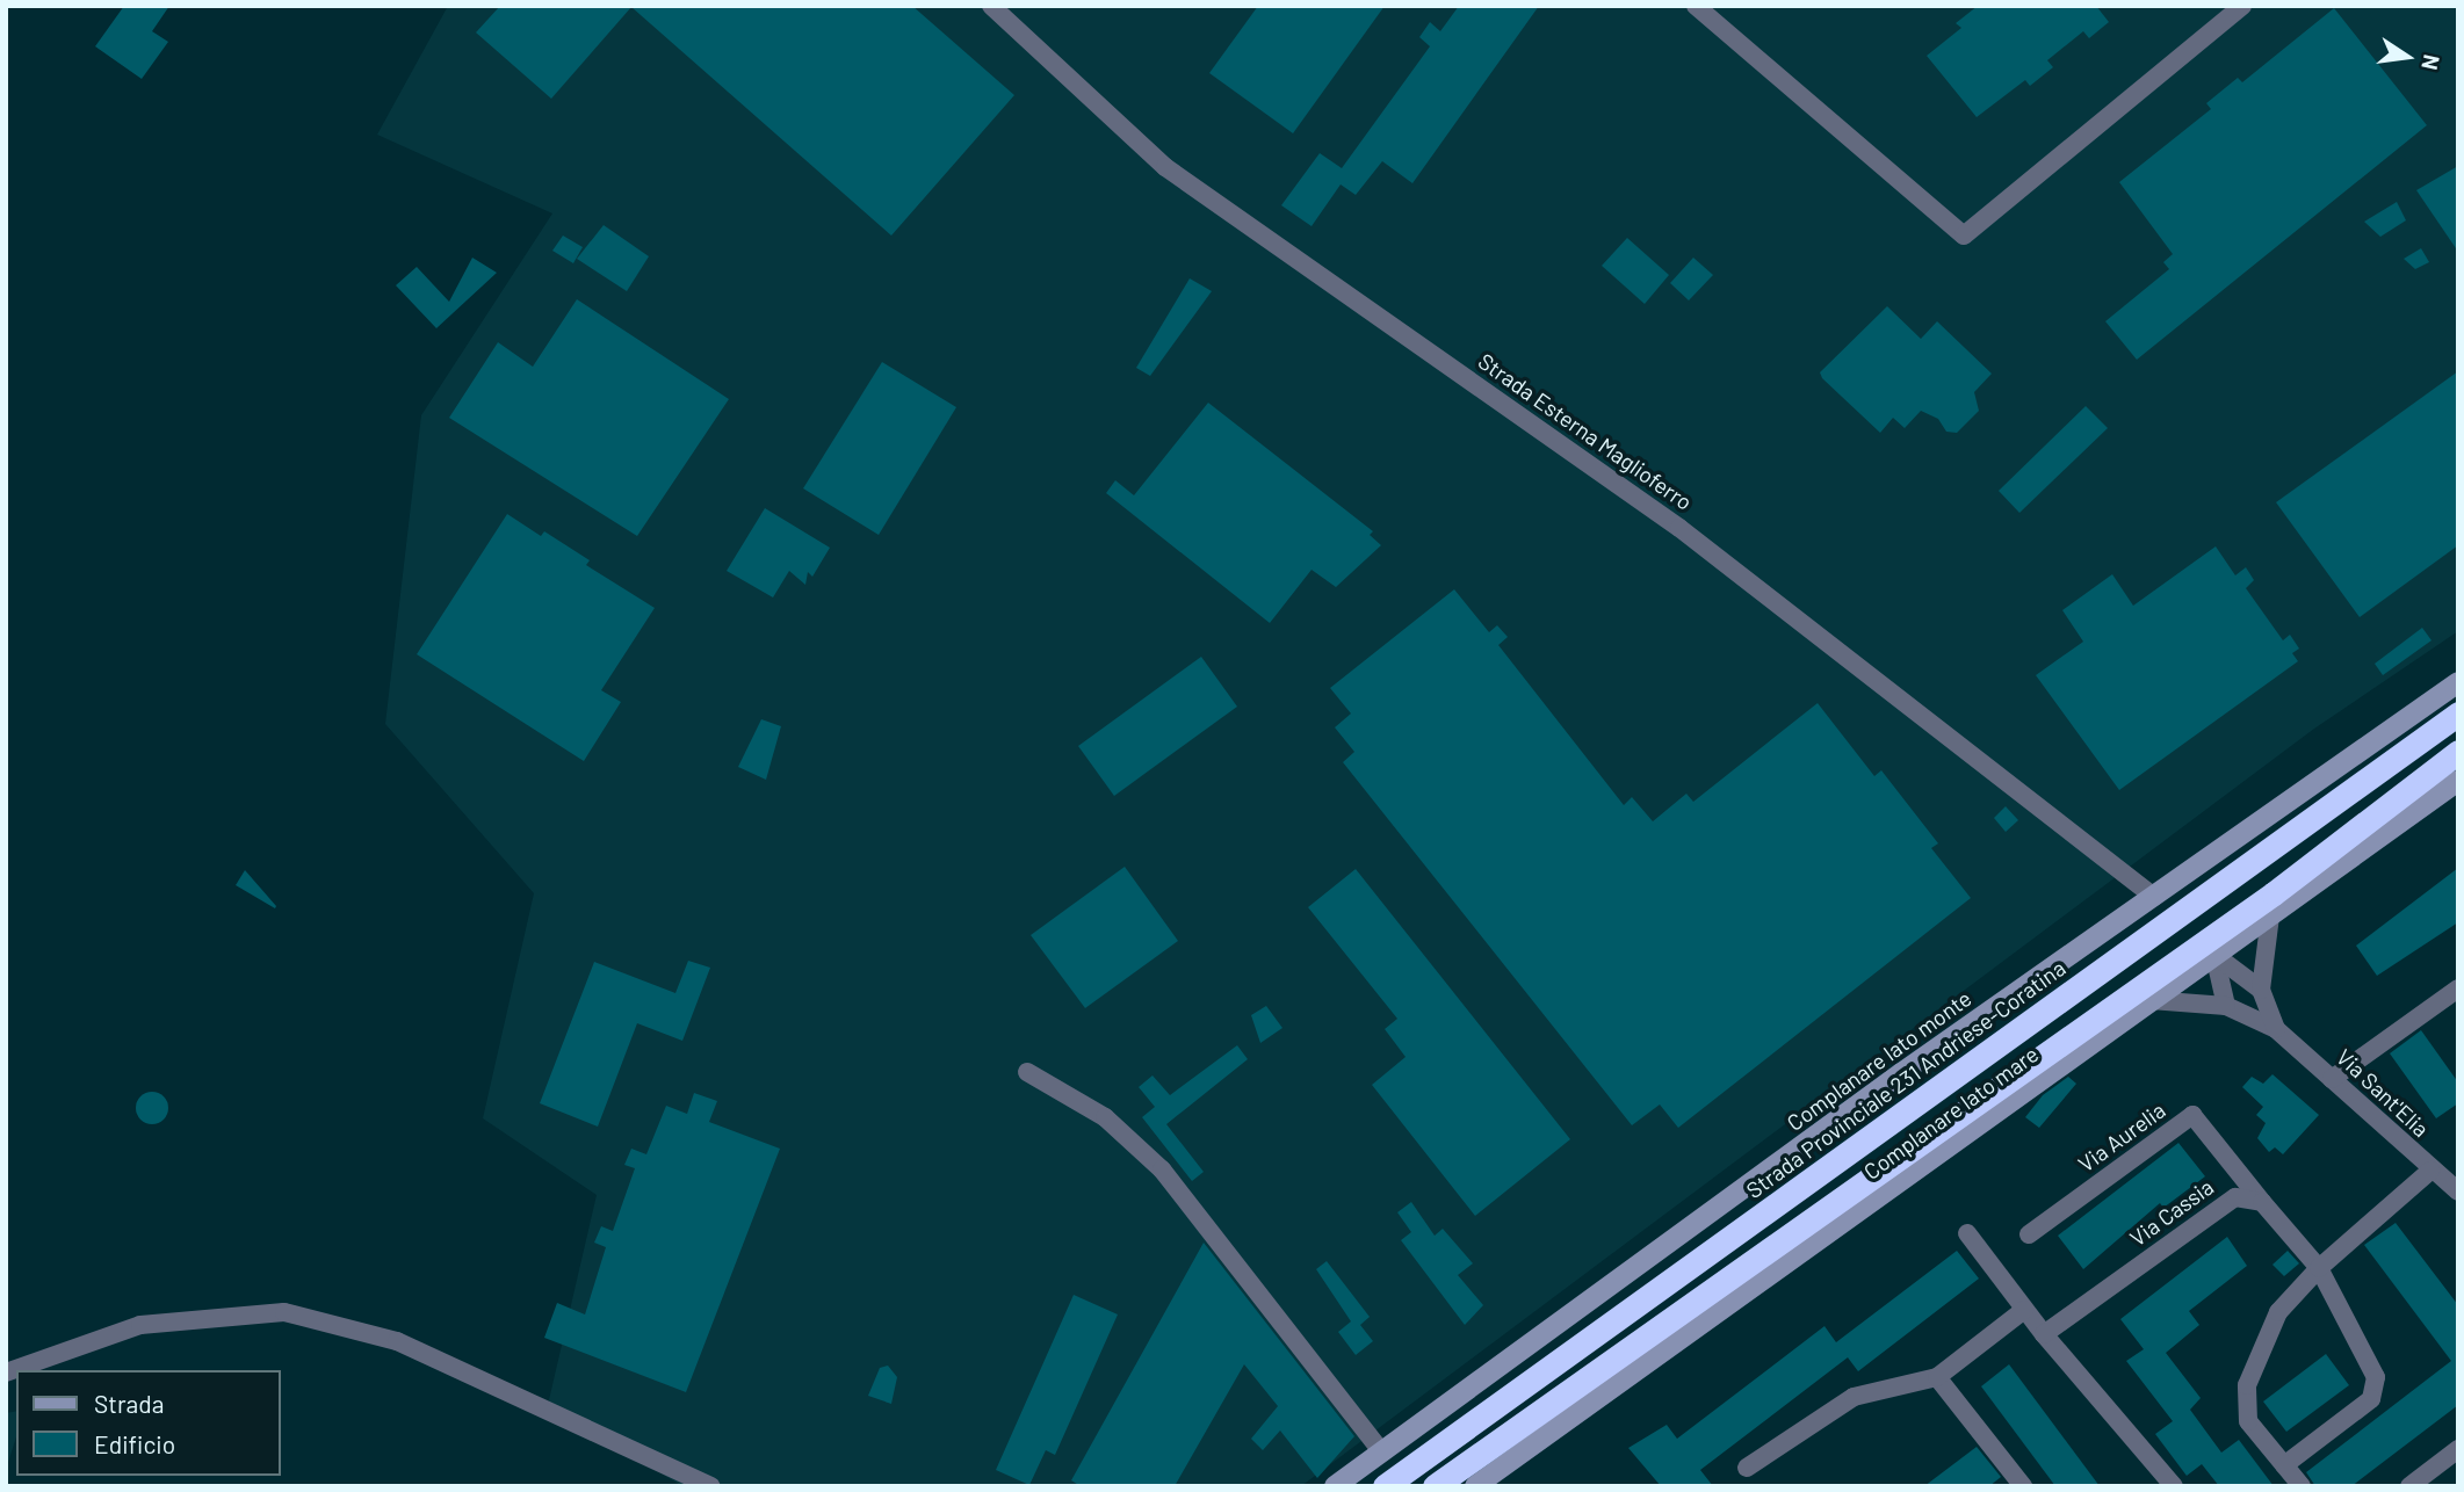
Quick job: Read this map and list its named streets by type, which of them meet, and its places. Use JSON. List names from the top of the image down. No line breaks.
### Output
{"streets":{"highway":["Strada Provinciale 231 Andriese-Coratina"],"street":["Strada Esterna Maglioferro","Complanare lato monte","Via Sant'Elia","Complanare lato mare","Via Aurelia","Via Cassia"]},"crossings":[["Strada Esterna Maglioferro","Complanare lato monte"],["Via Sant'Elia","Complanare lato mare"],["Via Aurelia","Via Cassia"]],"legend":["Strada","Edificio"],"north":"right"}
